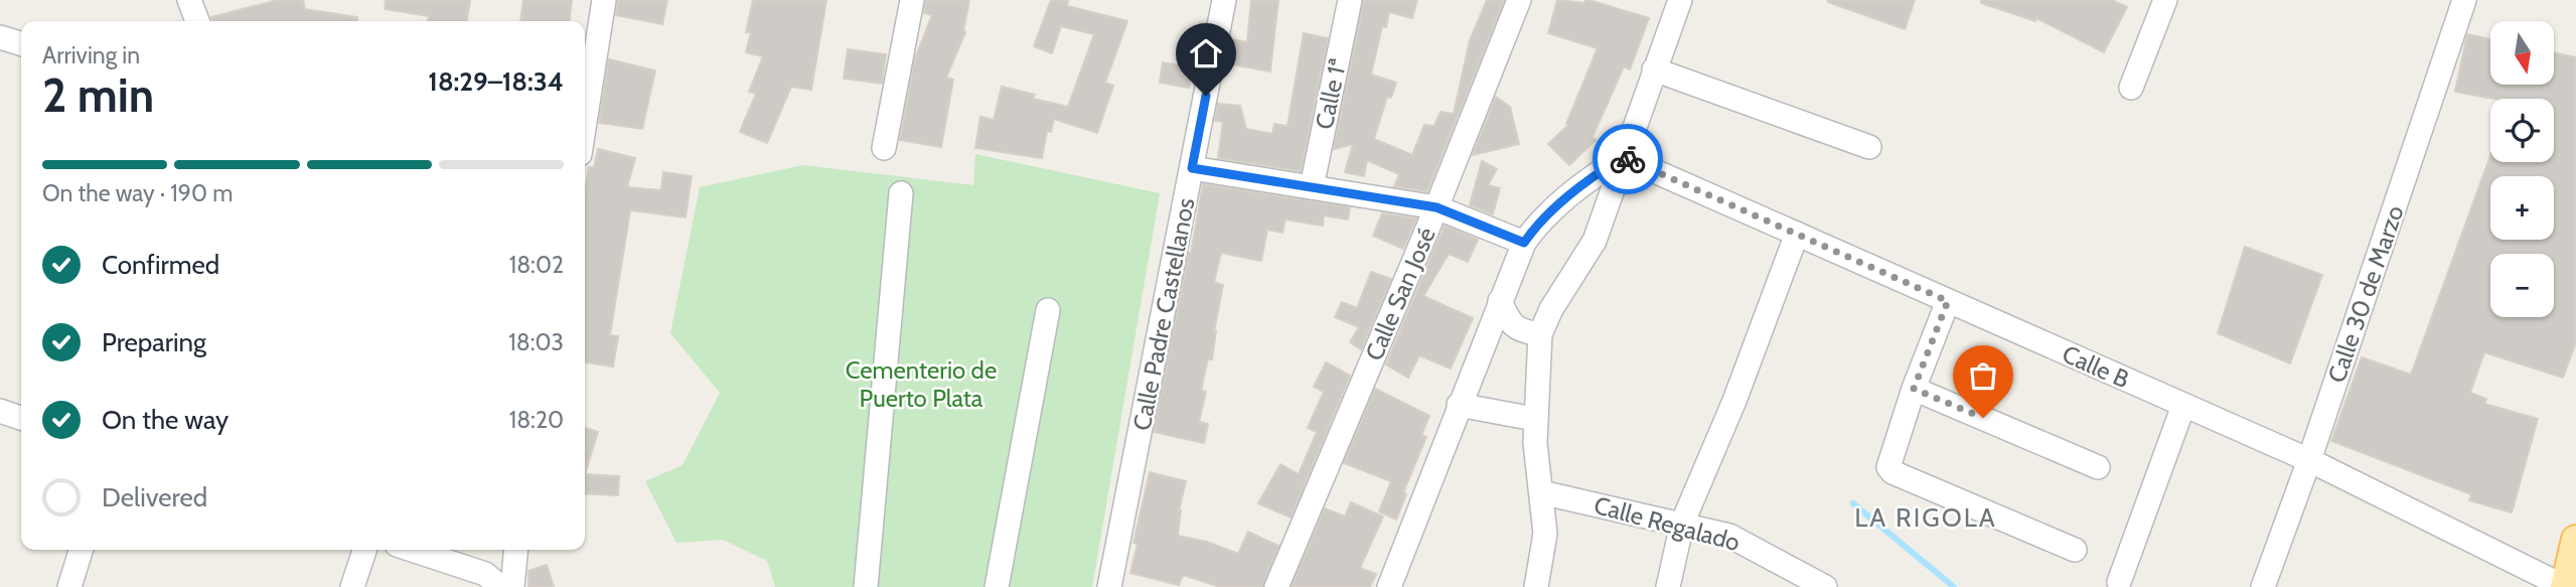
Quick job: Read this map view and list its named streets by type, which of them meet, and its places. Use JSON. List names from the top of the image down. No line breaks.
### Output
{"streets":{"street":["Calle 1ª","Calle San José","Calle 30 de Marzo","Calle Padre Castellanos","Calle B","Calle Regalado"]},"crossings":[["Calle 30 de Marzo","Calle B"]],"districts":["LA RIGOLA"],"parks":["Cementerio de Puerto Plata"],"north":"bottom","page":{"map_buttons":["+","−"],"heading":["2 min","Arriving in","18:29–18:34"],"bar":"On the way · 190 m","list":[["Confirmed","18:02"],["Preparing","18:03"],["On the way","18:20"],"Delivered"]}}
